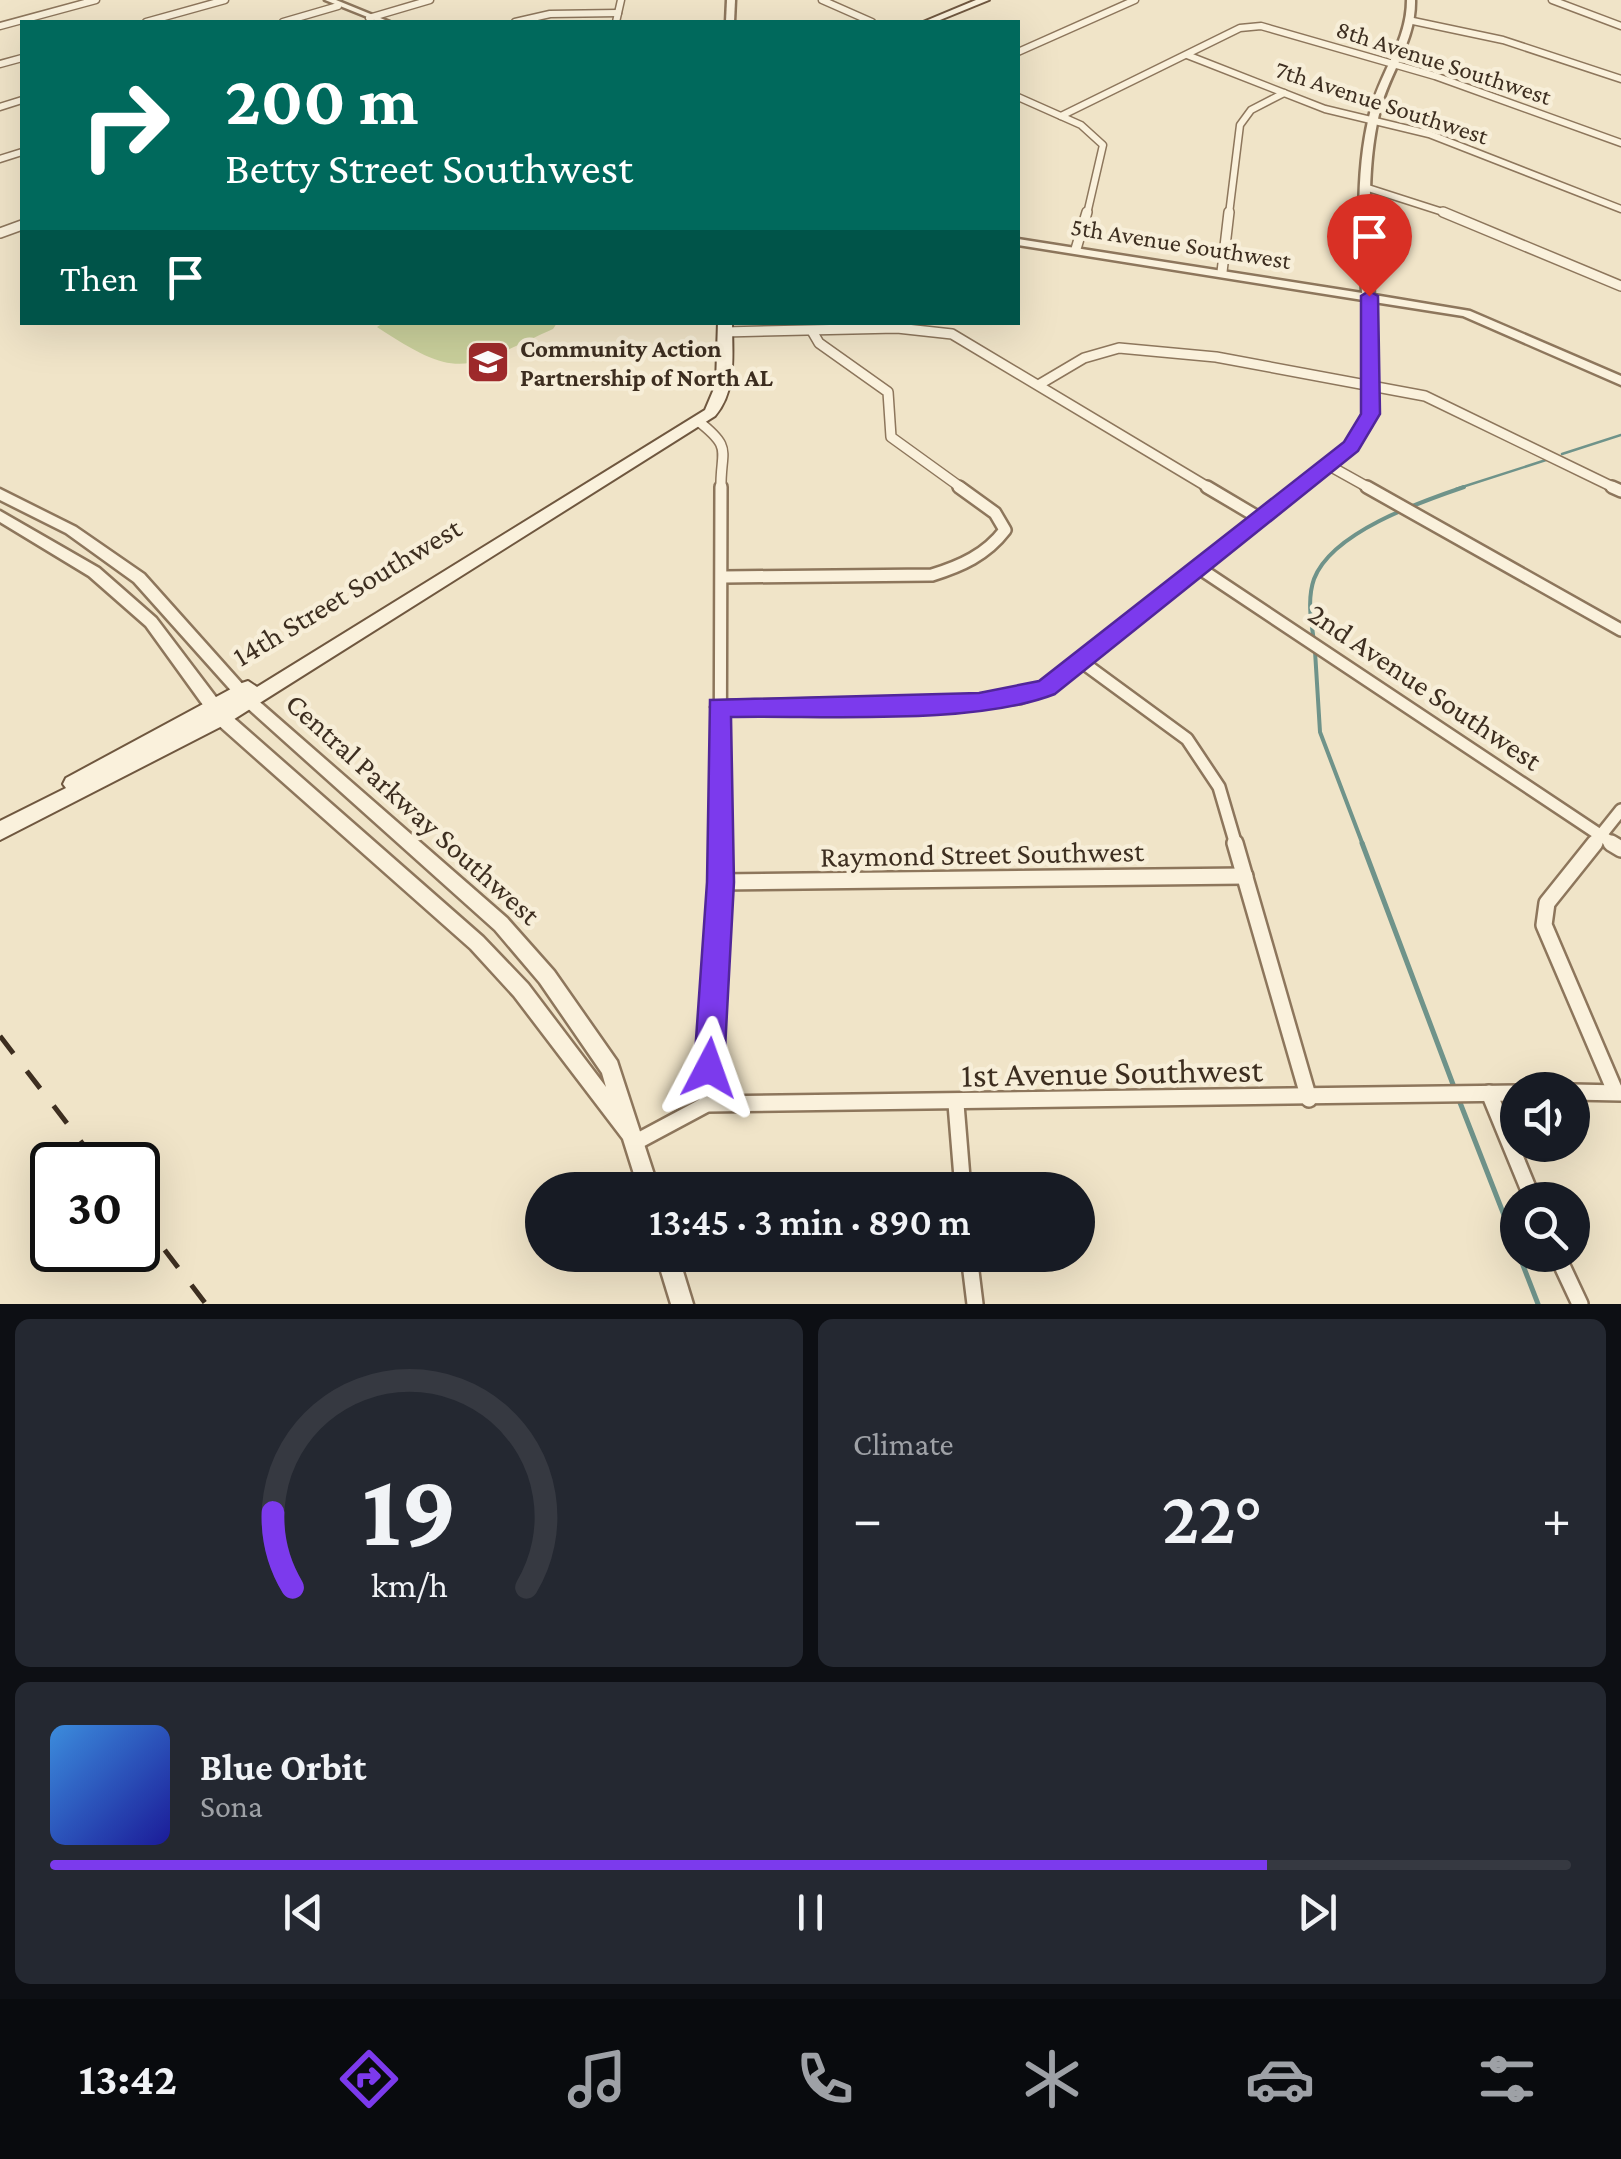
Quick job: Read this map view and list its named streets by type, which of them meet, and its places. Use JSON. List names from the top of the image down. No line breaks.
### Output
{"streets":{"main road":["14th Street Southwest"],"street":["8th Avenue Southwest","7th Avenue Southwest","5th Avenue Southwest","2nd Avenue Southwest","Central Parkway Southwest","Raymond Street Southwest","1st Avenue Southwest"]},"crossings":[["8th Avenue Southwest","7th Avenue Southwest"],["14th Street Southwest","Central Parkway Southwest"]],"places":{"school or university":["Community Action Partnership of North AL"]},"page":{"turn":["200 m","Betty Street Southwest"],"then":"Then","limit":"30","trip":"13:45 · 3 min · 890 m","tile":"Climate","heat":["−","22°","+"],"song":["Blue Orbit","Sona"],"tabs":"13:42","gauge":["19","km/h"]}}
